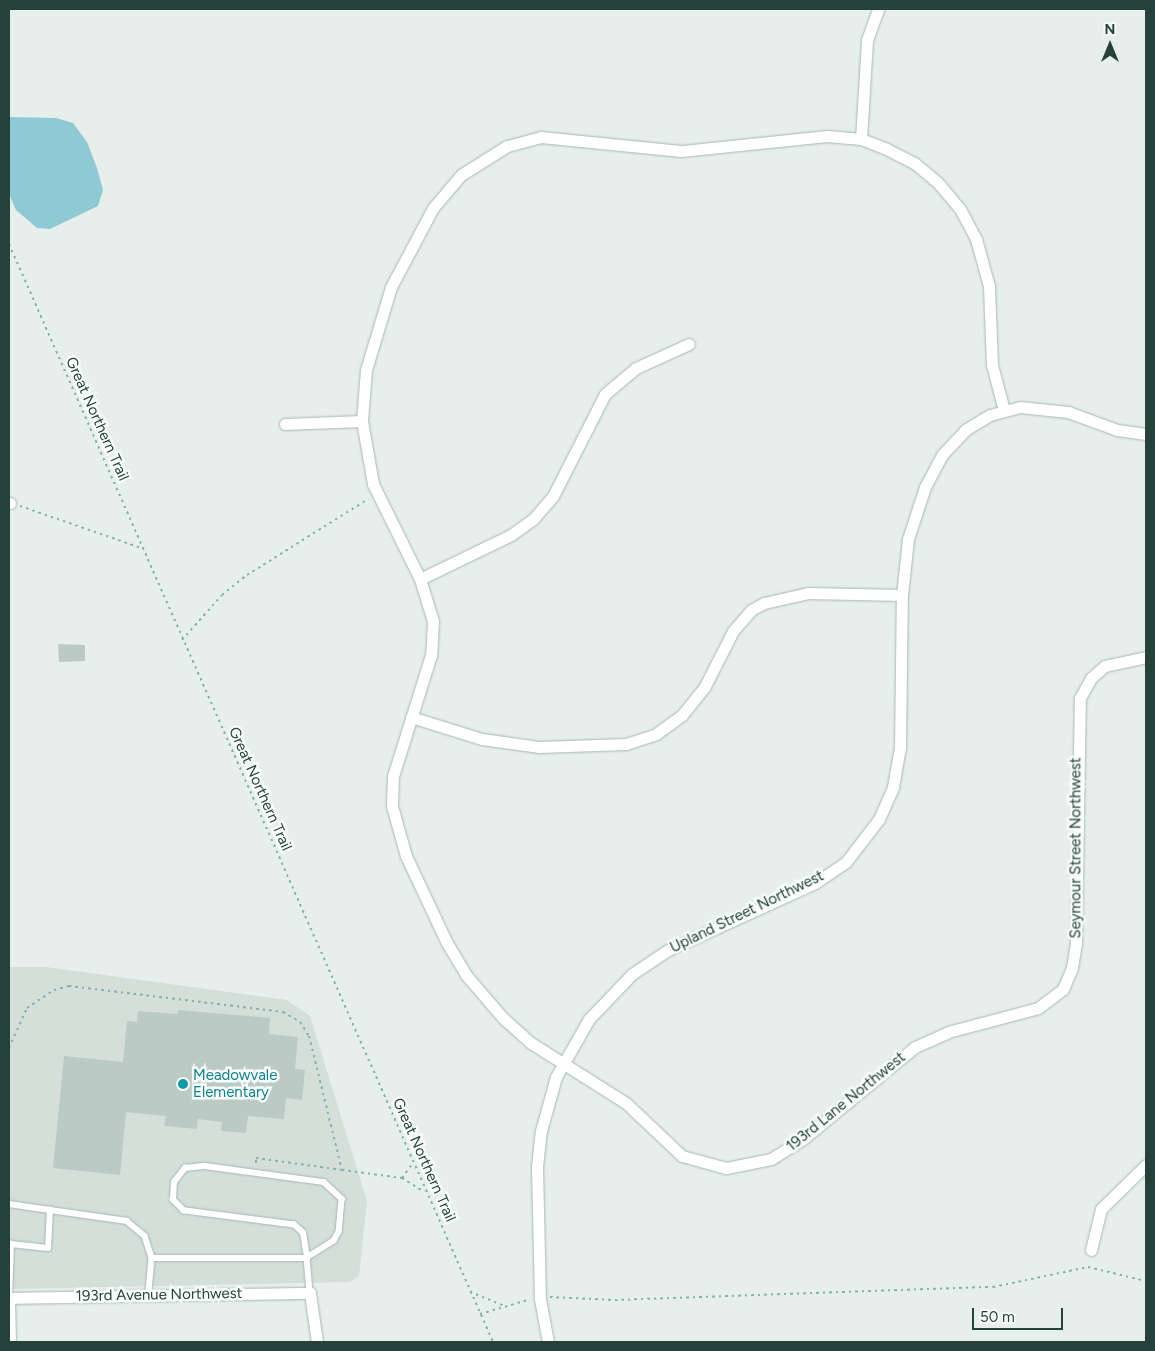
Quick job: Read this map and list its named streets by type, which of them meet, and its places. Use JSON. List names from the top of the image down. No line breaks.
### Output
{"streets":{"street":["Seymour Street Northwest","Upland Street Northwest","193rd Lane Northwest","193rd Avenue Northwest"],"path":["Great Northern Trail"]},"crossings":[["Seymour Street Northwest","193rd Lane Northwest"],["Upland Street Northwest","193rd Lane Northwest"]],"places":["Meadowvale Elementary"],"scale_bar":"50 m","north":"top"}
